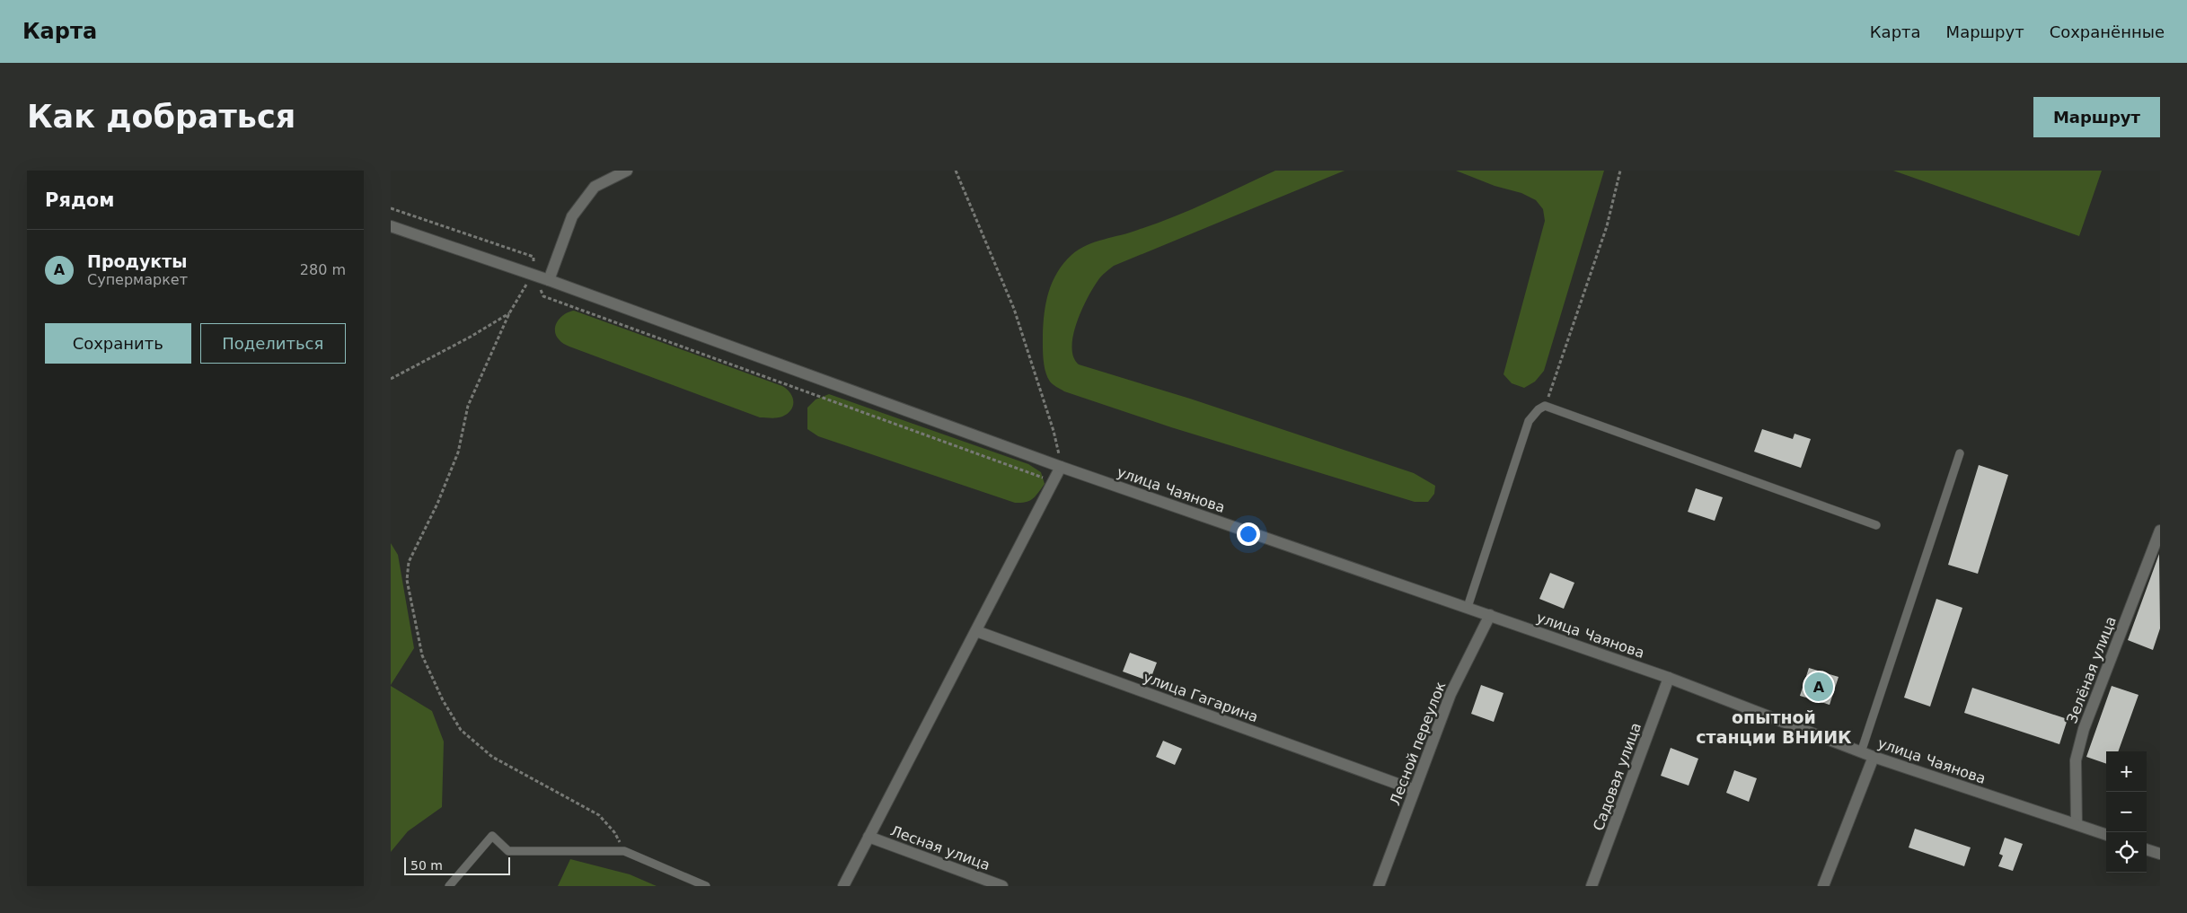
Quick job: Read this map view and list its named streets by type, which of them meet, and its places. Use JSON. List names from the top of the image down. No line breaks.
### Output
{"streets":{"street":["улица Чаянова","Зелёная улица","улица Гагарина","Лесной переулок","Садовая улица","Лесная улица"]},"crossings":[["улица Чаянова","Зелёная улица"],["улица Чаянова","Лесной переулок"],["улица Чаянова","Садовая улица"],["улица Гагарина","Лесной переулок"]],"districts":["опытной станции ВНИИК"],"scale_bar":"50 m","page":{"header":"Карта","nav":["Карта","Маршрут","Сохранённые"],"buttons":["Маршрут",["Сохранить","Поделиться"]],"title":"Как добраться","heading":"Рядом","list":[{"mark":"A","name":"Продукты","note":"Супермаркет","value":"280 m"}],"pins":"A","map_buttons":["+","−"],"scale":"50 m"}}
